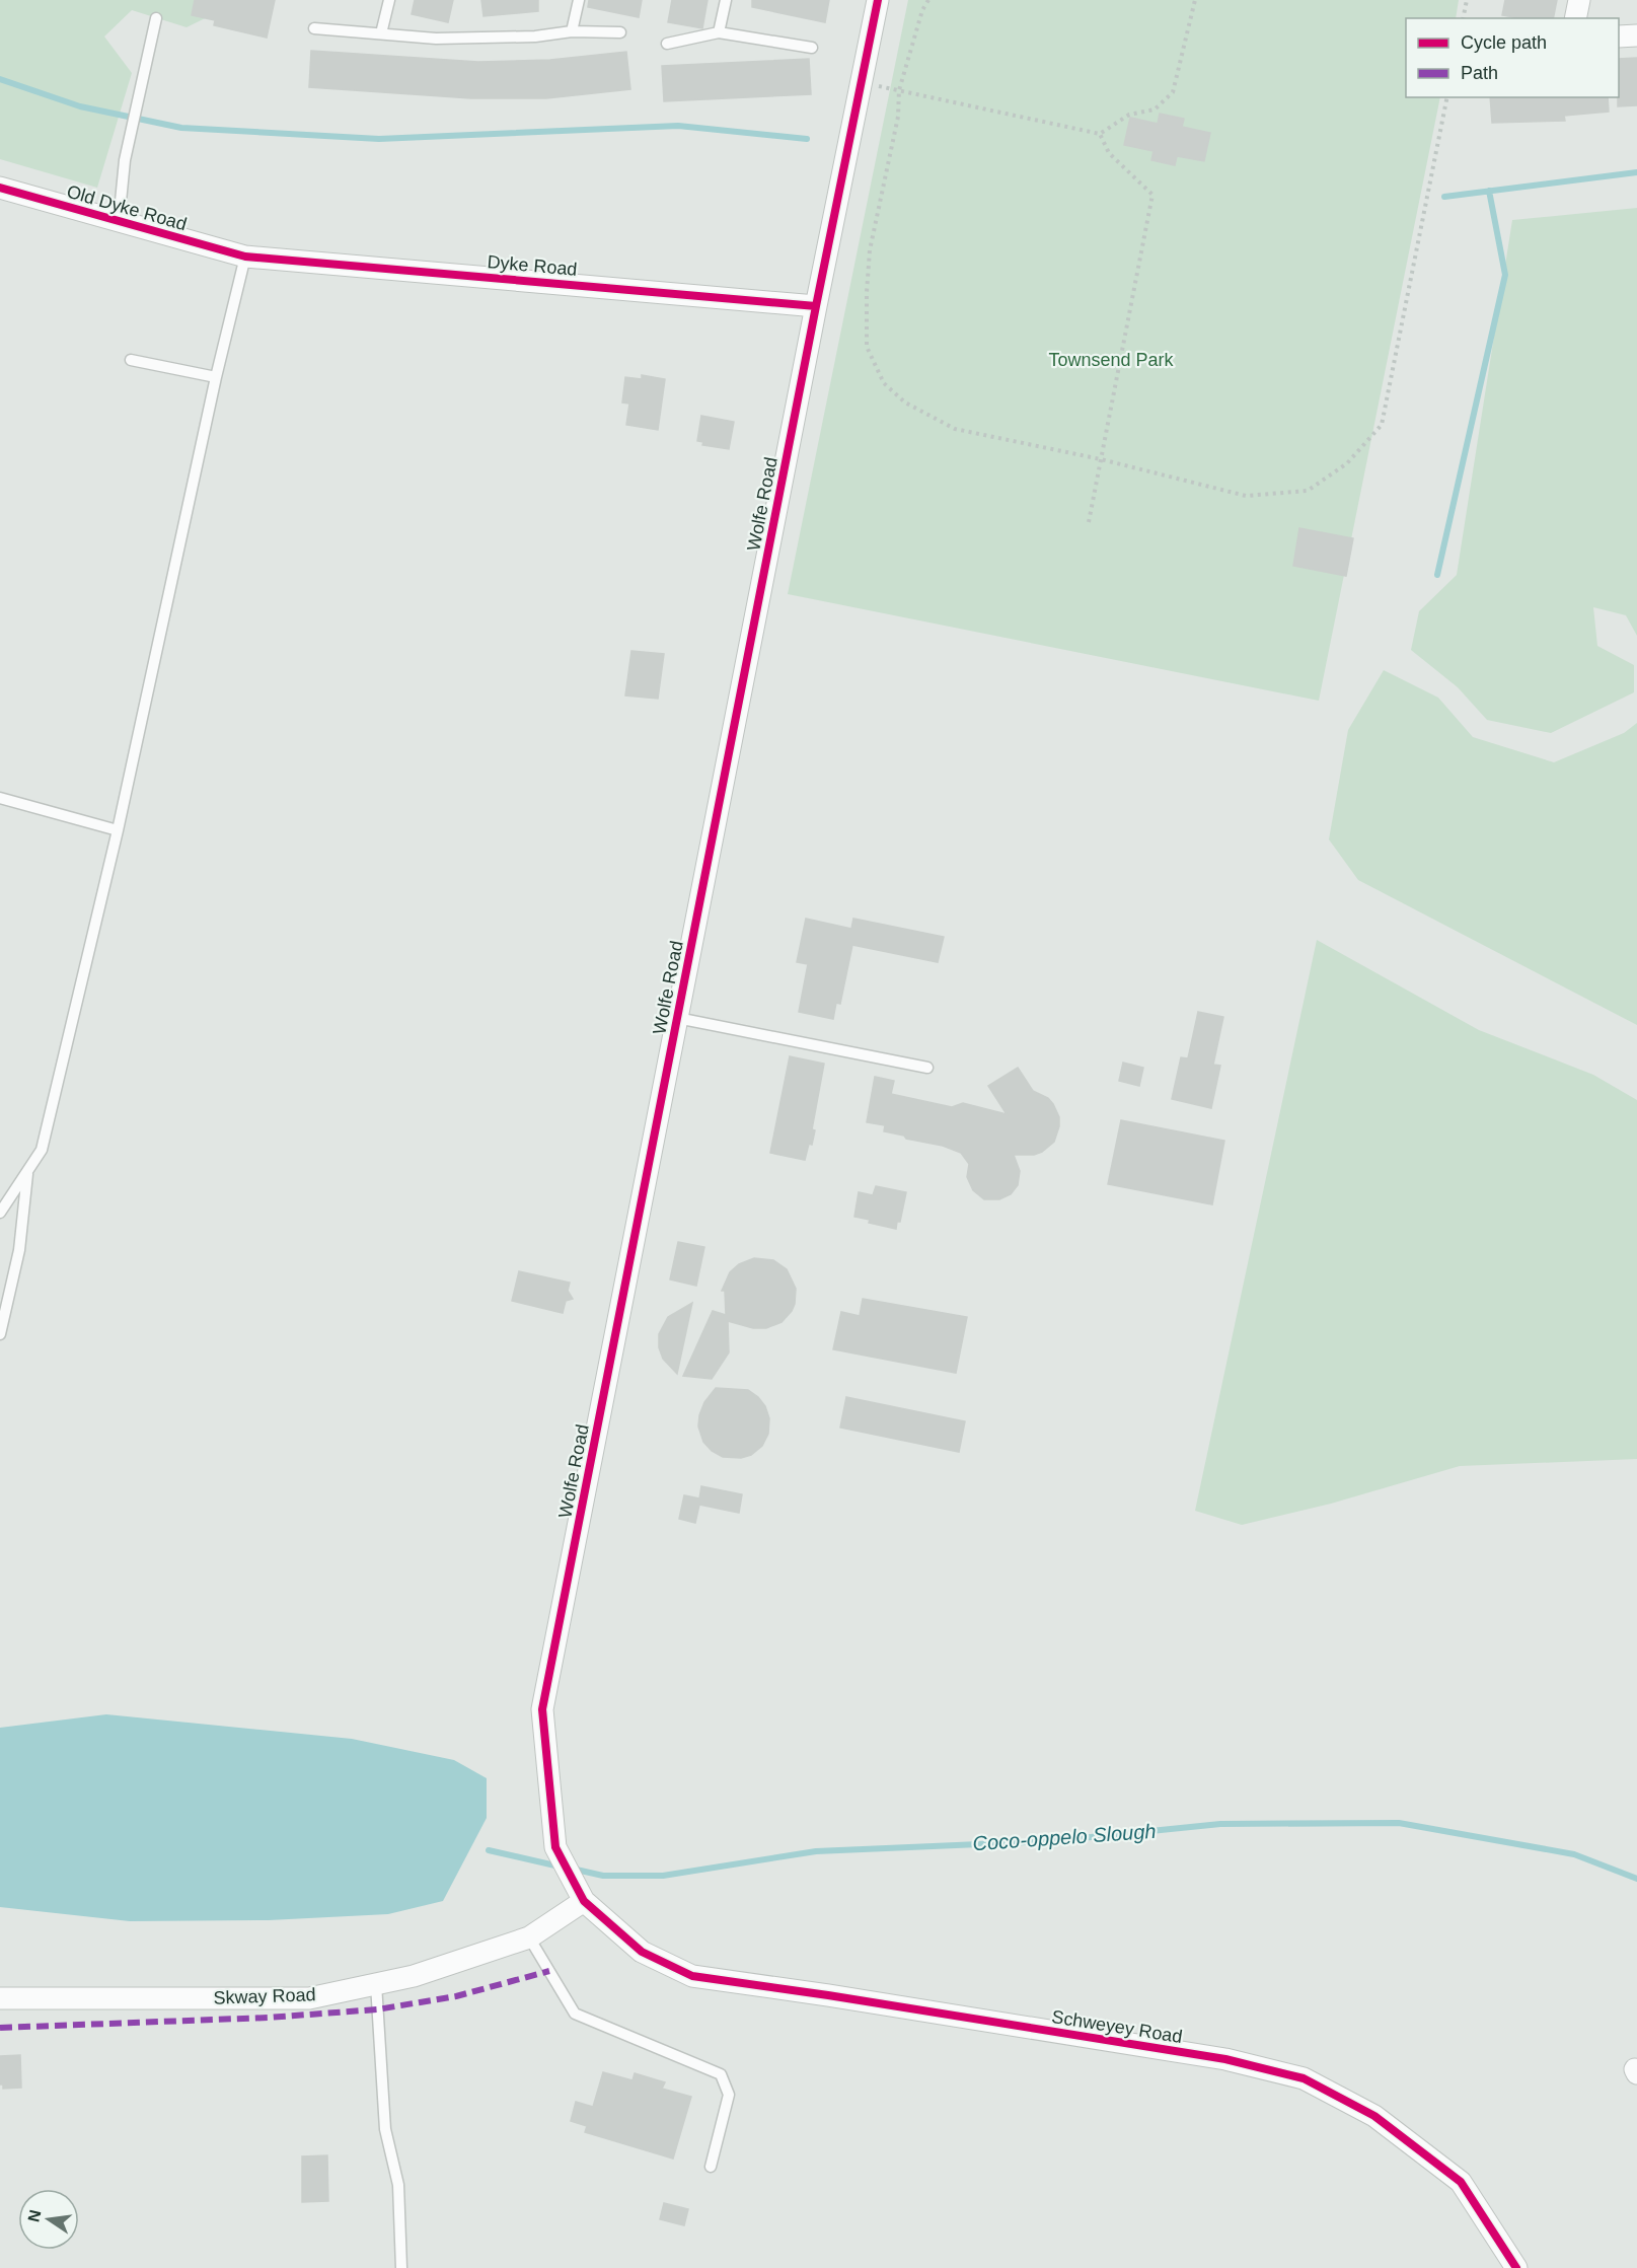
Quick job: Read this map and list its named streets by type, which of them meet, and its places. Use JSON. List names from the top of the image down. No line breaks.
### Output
{"streets":{"street":["Old Dyke Road","Dyke Road","Wolfe Road","Skway Road","Schweyey Road"]},"crossings":[["Old Dyke Road","Dyke Road"],["Dyke Road","Wolfe Road"],["Wolfe Road","Skway Road"],["Wolfe Road","Schweyey Road"]],"water":["Coco-oppelo Slough"],"parks":["Townsend Park"],"legend":["Cycle path","Path"],"north":"left"}
